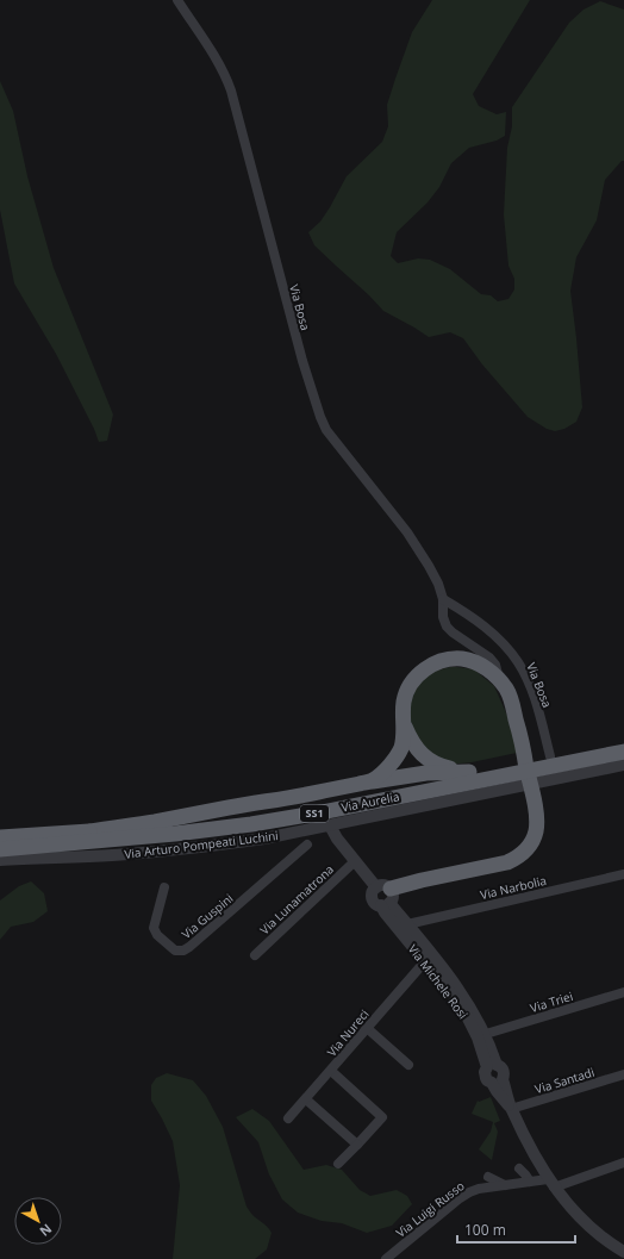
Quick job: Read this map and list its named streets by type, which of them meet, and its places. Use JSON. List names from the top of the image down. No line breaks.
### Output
{"streets":{"highway":["Via Aurelia","SS1"],"street":["Via Bosa","Via Arturo Pompeati Luchini","Via Narbolia","Via Lunamatrona","Via Guspini","Via Michele Rosi","Via Triei","Via Nureci","Via Santadi","Via Luigi Russo"]},"crossings":[["Via Bosa","Via Aurelia"],["Via Arturo Pompeati Luchini","Via Michele Rosi"],["Via Narbolia","Via Michele Rosi"],["Via Lunamatrona","Via Michele Rosi"],["Via Michele Rosi","Via Triei"],["Via Michele Rosi","Via Nureci"],["Via Michele Rosi","Via Santadi"],["Via Michele Rosi","Via Luigi Russo"]],"scale_bar":"100 m","north":"bottom right"}
